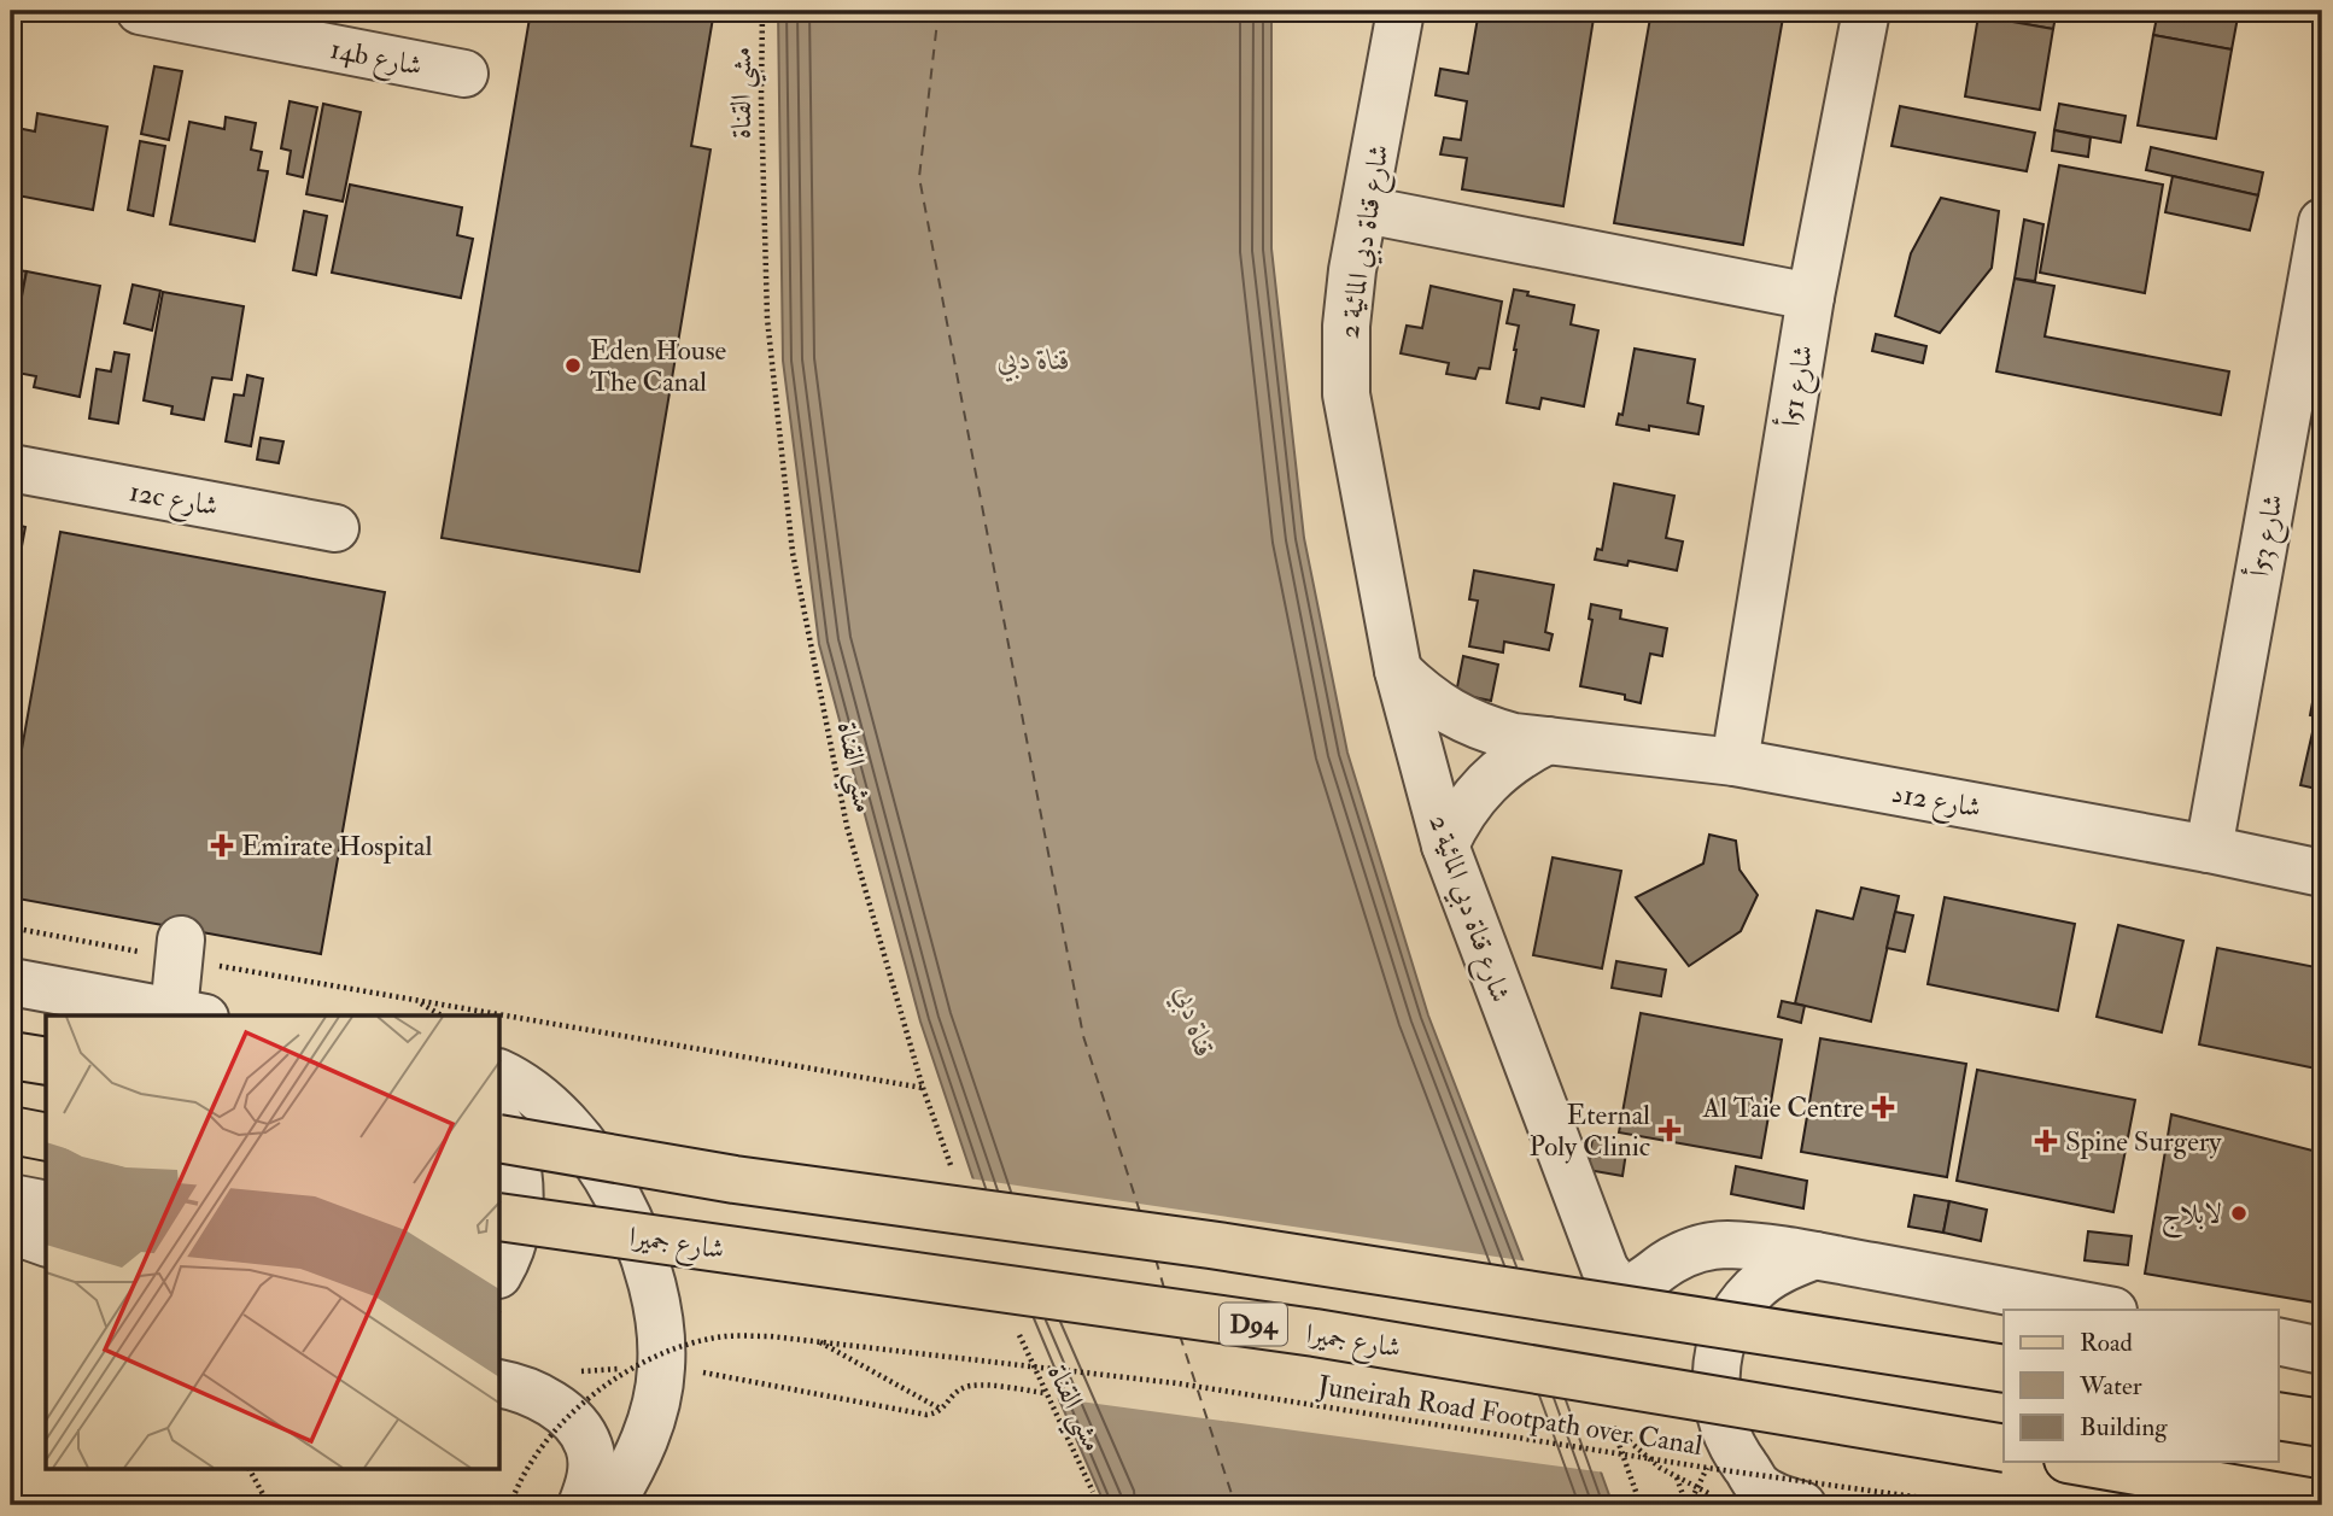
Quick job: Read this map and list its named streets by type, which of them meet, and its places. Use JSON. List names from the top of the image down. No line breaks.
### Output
{"streets":{"main road":["شارع جميرا","D94"],"street":["14b شارع","شارع قناة دبي المائية 2","شارع 51أ","12c شارع","شارع 53أ","شارع 12د"],"path":["مشي القناة","Juneirah Road Footpath over Canal"]},"crossings":[["شارع قناة دبي المائية 2","شارع 12د"],["شارع 51أ","شارع 12د"],["شارع 53أ","شارع 12د"]],"water":["قناة دبي"],"places":{"other":["Eden House The Canal","لابلاج"],"health":["Emirate Hospital","Al Taie Centre","Eternal Poly Clinic","Spine Surgery"]},"legend":["Road","Water","Building"]}
